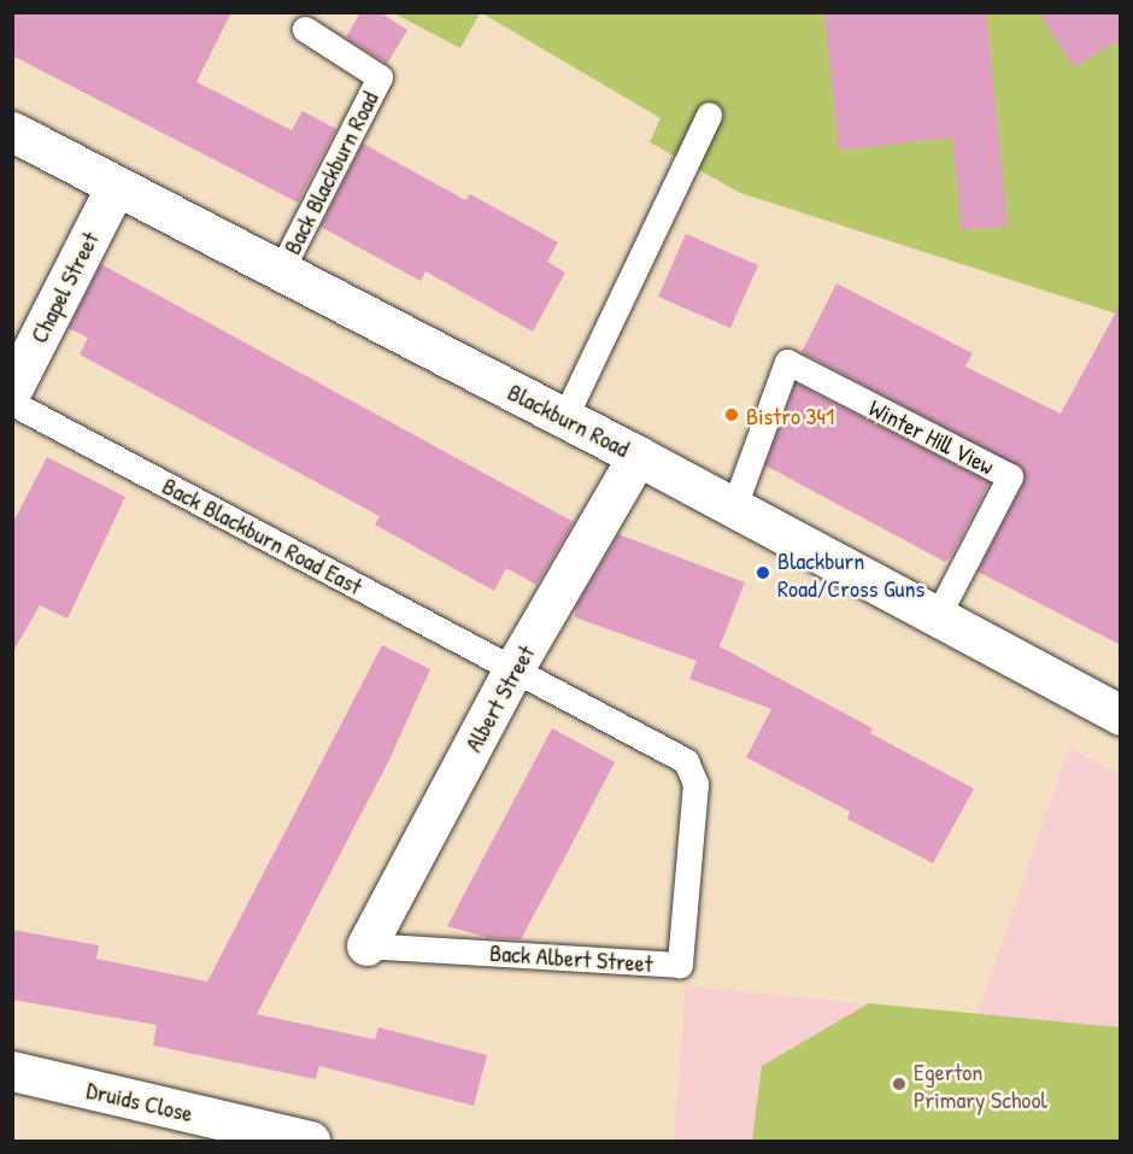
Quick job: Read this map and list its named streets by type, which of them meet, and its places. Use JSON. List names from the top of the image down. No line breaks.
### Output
{"streets":{"main road":["Chapel Street","Blackburn Road","Albert Street","Druids Close"],"lane":["Back Blackburn Road","Winter Hill View","Back Blackburn Road East","Back Albert Street"]},"crossings":[["Back Blackburn Road","Blackburn Road"],["Chapel Street","Blackburn Road"],["Blackburn Road","Winter Hill View"],["Blackburn Road","Albert Street"],["Back Blackburn Road East","Albert Street"],["Back Blackburn Road East","Back Albert Street"],["Albert Street","Back Albert Street"]],"places":["Bistro 341","Blackburn Road/Cross Guns","Egerton Primary School"]}
